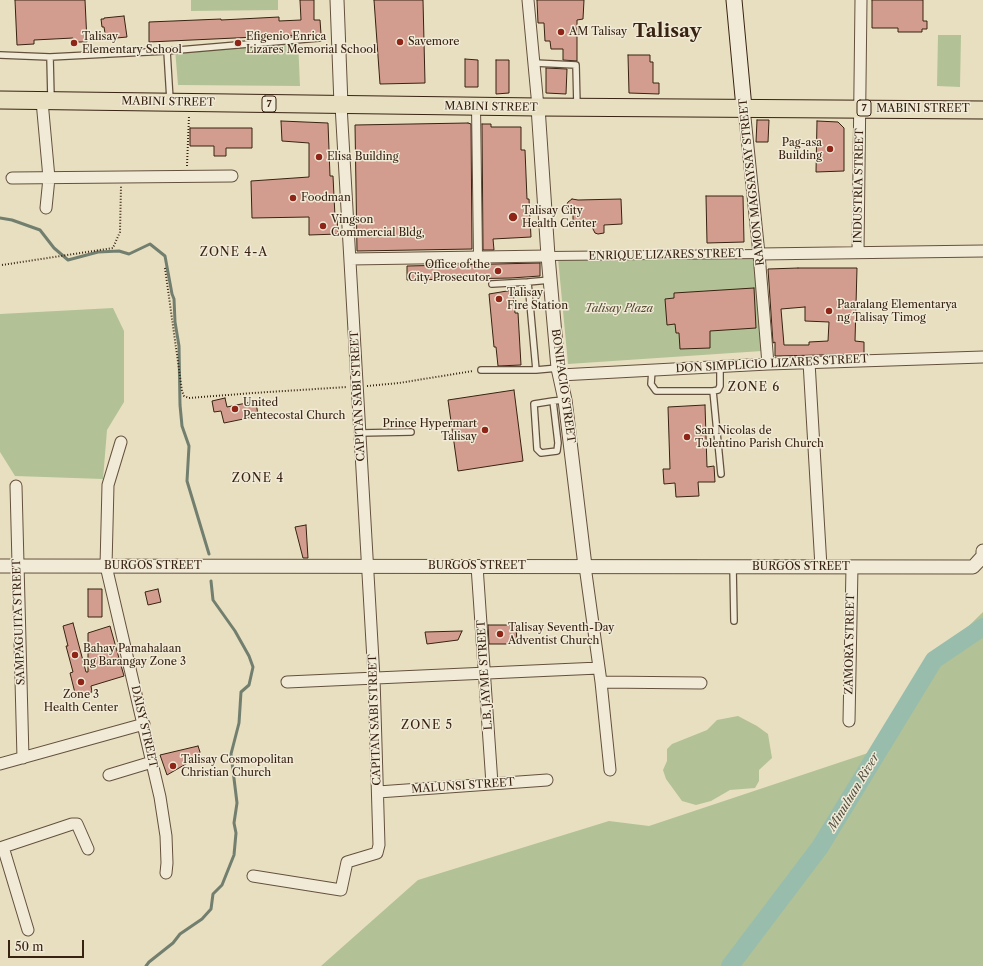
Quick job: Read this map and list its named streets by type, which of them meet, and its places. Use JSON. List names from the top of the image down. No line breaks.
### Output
{"streets":{"main road":["MABINI STREET","7","RAMON MAGSAYSAY STREET"],"street":["INDUSTRIA STREET","ENRIQUE LIZARES STREET","DON SIMPLICIO LIZARES STREET","BONIFACIO STREET","CAPITAN SABI STREET","BURGOS STREET","SAMPAGUITA STREET","ZAMORA STREET","L.B. JAYME STREET","DAISY STREET","MALUNSI STREET"]},"crossings":[["MABINI STREET","RAMON MAGSAYSAY STREET"],["MABINI STREET","INDUSTRIA STREET"],["MABINI STREET","BONIFACIO STREET"],["MABINI STREET","CAPITAN SABI STREET"],["RAMON MAGSAYSAY STREET","ENRIQUE LIZARES STREET"],["RAMON MAGSAYSAY STREET","DON SIMPLICIO LIZARES STREET"],["INDUSTRIA STREET","ENRIQUE LIZARES STREET"],["ENRIQUE LIZARES STREET","BONIFACIO STREET"],["ENRIQUE LIZARES STREET","CAPITAN SABI STREET"],["DON SIMPLICIO LIZARES STREET","BONIFACIO STREET"],["BONIFACIO STREET","BURGOS STREET"],["CAPITAN SABI STREET","BURGOS STREET"],["CAPITAN SABI STREET","MALUNSI STREET"],["BURGOS STREET","SAMPAGUITA STREET"],["BURGOS STREET","ZAMORA STREET"],["BURGOS STREET","L.B. JAYME STREET"],["BURGOS STREET","DAISY STREET"],["L.B. JAYME STREET","MALUNSI STREET"]],"districts":["Talisay","ZONE 4-A","ZONE 6","ZONE 4","ZONE 5"],"water":["Minuluan River"],"parks":["Talisay Plaza"],"places":["AM Talisay","Savemore","Talisay Elementary School","Efigenio Enrica Lizares Memorial School","Pag-asa Building","Elisa Building","Foodman","Talisay City Health Center","Vingson Commercial Bldg,","Office of the City Prosecutor","Talisay Fire Station","Paaralang Elementarya ng Talisay Timog","United Pentecostal Church","Prince Hypermart Talisay","San Nicolas de Tolentino Parish Church","Talisay Seventh-Day Adventist Church","Bahay Pamahalaan ng Barangay Zone 3","Zone 3 Health Center","Talisay Cosmopolitan Christian Church"],"scale_bar":"50 m"}
